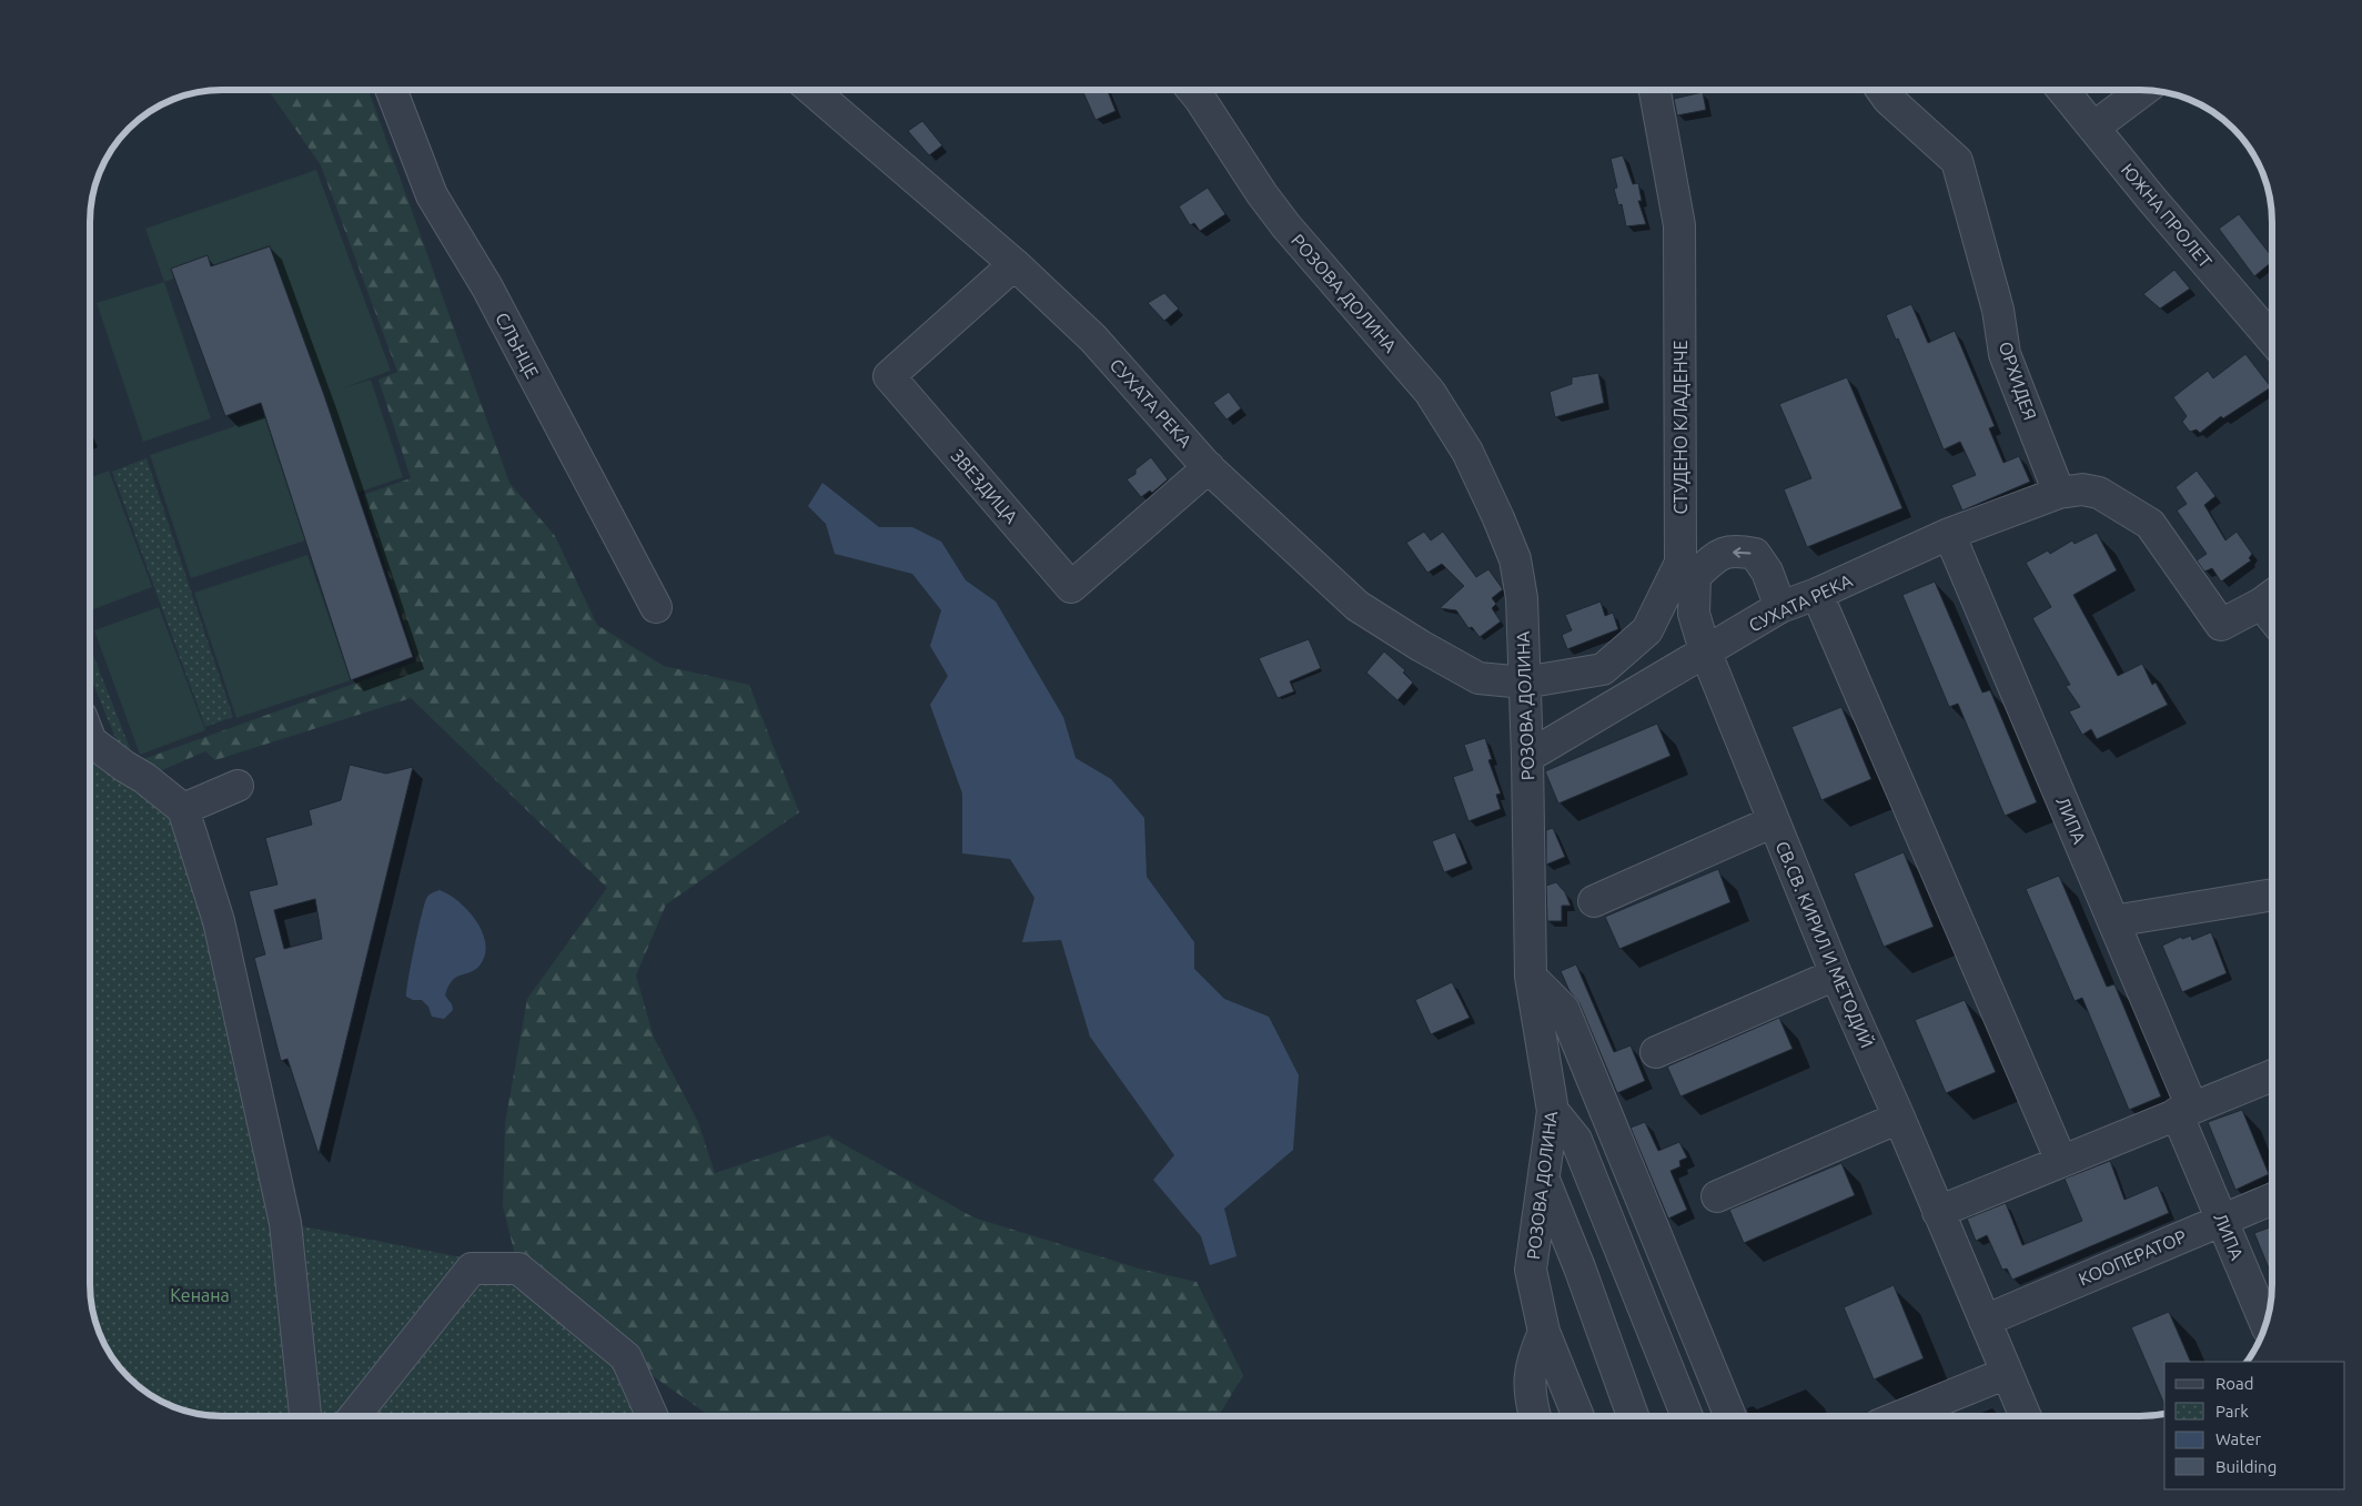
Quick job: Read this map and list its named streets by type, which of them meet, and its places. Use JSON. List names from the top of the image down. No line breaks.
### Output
{"streets":{"street":["ЮЖНА ПРОЛЕТ","РОЗОВА ДОЛИНА","СЛЪНЦЕ","ОРХИДЕЯ","СУХАТА РЕКА","СТУДЕНО КЛАДЕНЧЕ","ЗВЕЗДИЦА","ЛИПА","СВ.СВ. КИРИЛ И МЕТОДИЙ","КООПЕРАТОР"]},"crossings":[["РОЗОВА ДОЛИНА","СУХАТА РЕКА"],["РОЗОВА ДОЛИНА","СТУДЕНО КЛАДЕНЧЕ"],["ОРХИДЕЯ","СУХАТА РЕКА"],["СУХАТА РЕКА","СТУДЕНО КЛАДЕНЧЕ"],["СУХАТА РЕКА","ЗВЕЗДИЦА"],["СУХАТА РЕКА","ЛИПА"],["СУХАТА РЕКА","СВ.СВ. КИРИЛ И МЕТОДИЙ"],["СТУДЕНО КЛАДЕНЧЕ","СВ.СВ. КИРИЛ И МЕТОДИЙ"],["ЛИПА","КООПЕРАТОР"],["СВ.СВ. КИРИЛ И МЕТОДИЙ","КООПЕРАТОР"]],"parks":["Кенана"],"legend":["Road","Park","Water","Building"]}
